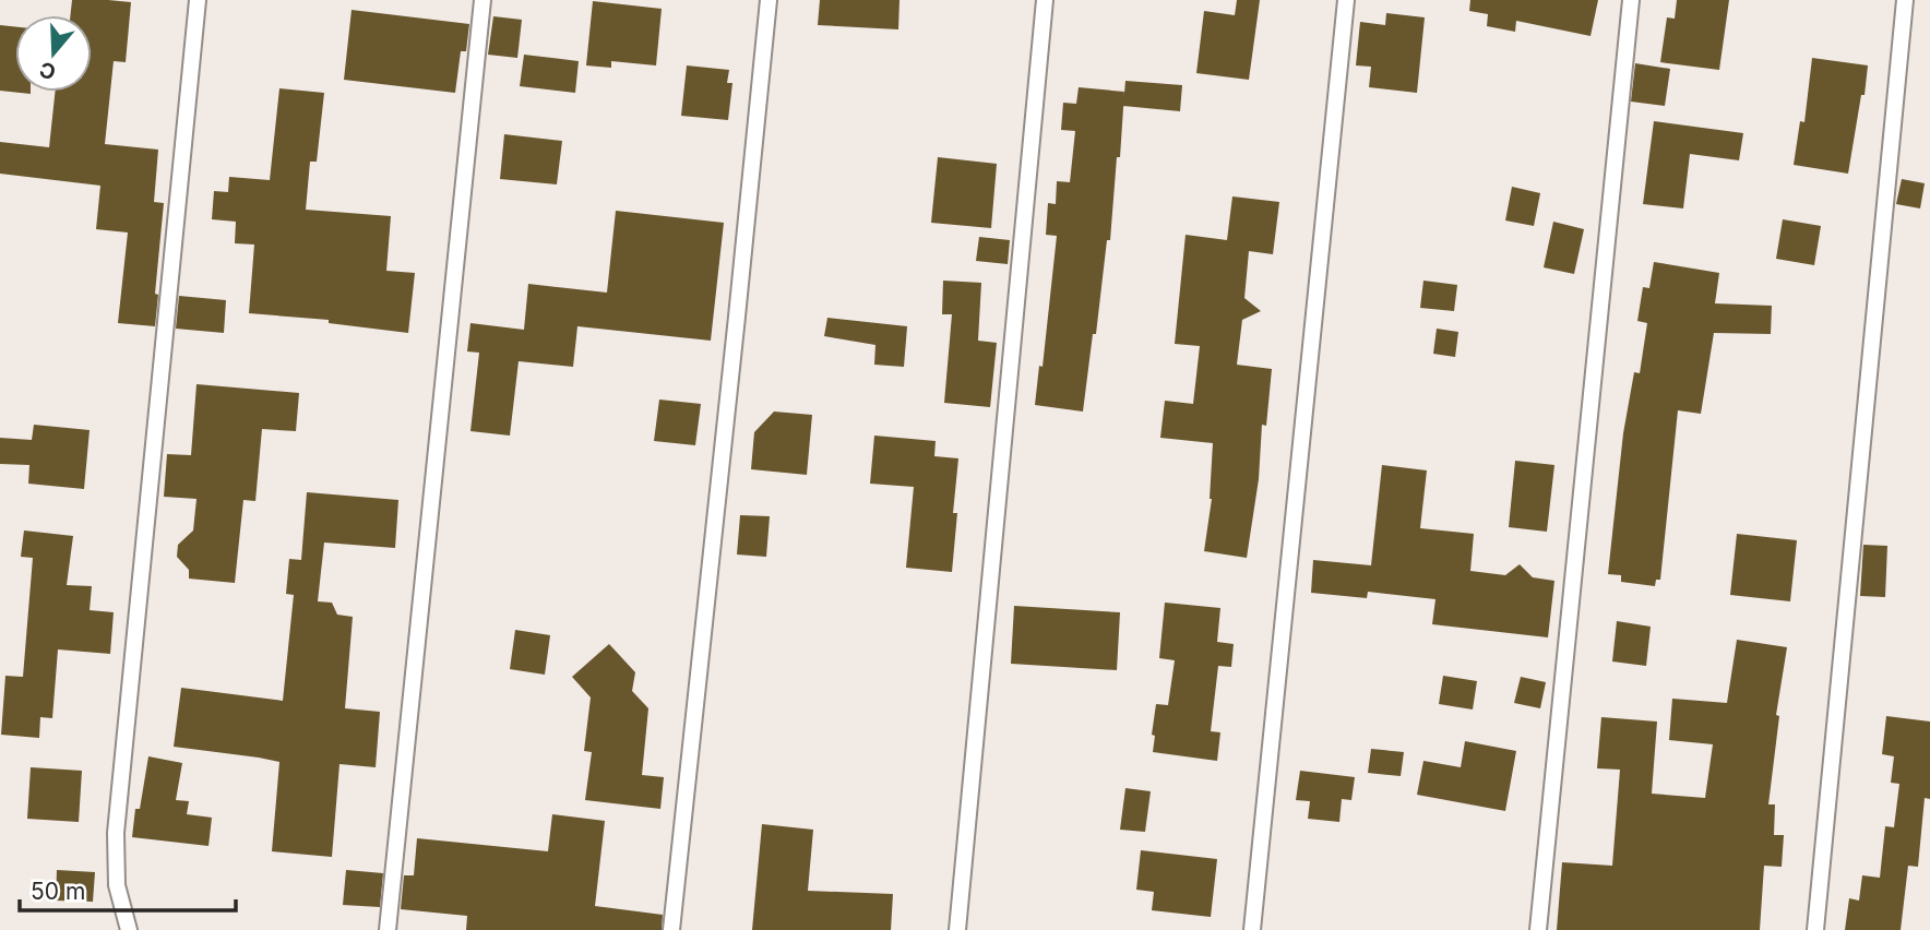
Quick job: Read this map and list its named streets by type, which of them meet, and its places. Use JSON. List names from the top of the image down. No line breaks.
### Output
{"scale_bar":"50 m","north":"bottom"}
